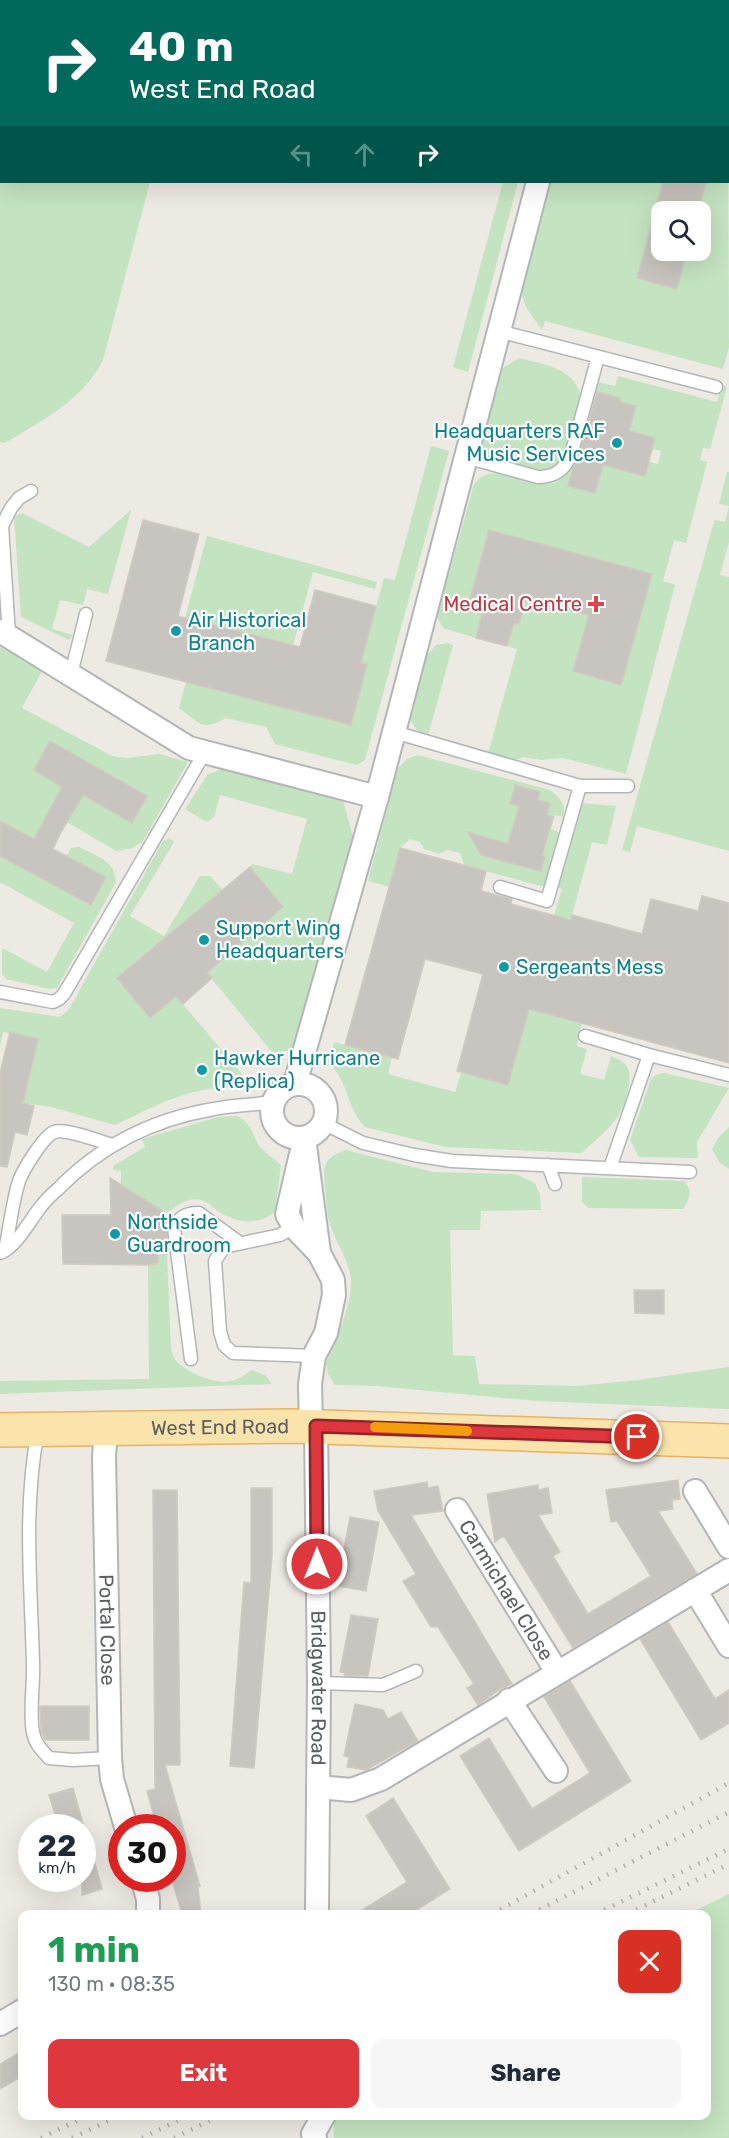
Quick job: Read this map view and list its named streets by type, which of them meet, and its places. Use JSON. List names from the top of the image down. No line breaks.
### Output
{"streets":{"main road":["West End Road"],"street":["Carmichael Close","Portal Close","Bridgwater Road"]},"crossings":[["West End Road","Portal Close"],["West End Road","Bridgwater Road"],["Carmichael Close","Bridgwater Road"]],"places":{"other":["Headquarters RAF Music Services","Air Historical Branch","Support Wing Headquarters","Sergeants Mess","Hawker Hurricane (Replica)","Northside Guardroom"],"health":["Medical Centre"]},"page":{"turn":["40 m","West End Road"],"speed":"22 km/h","limit":"30","heading":["1 min","130 m · 08:35"],"buttons":["Exit","Share"]}}
